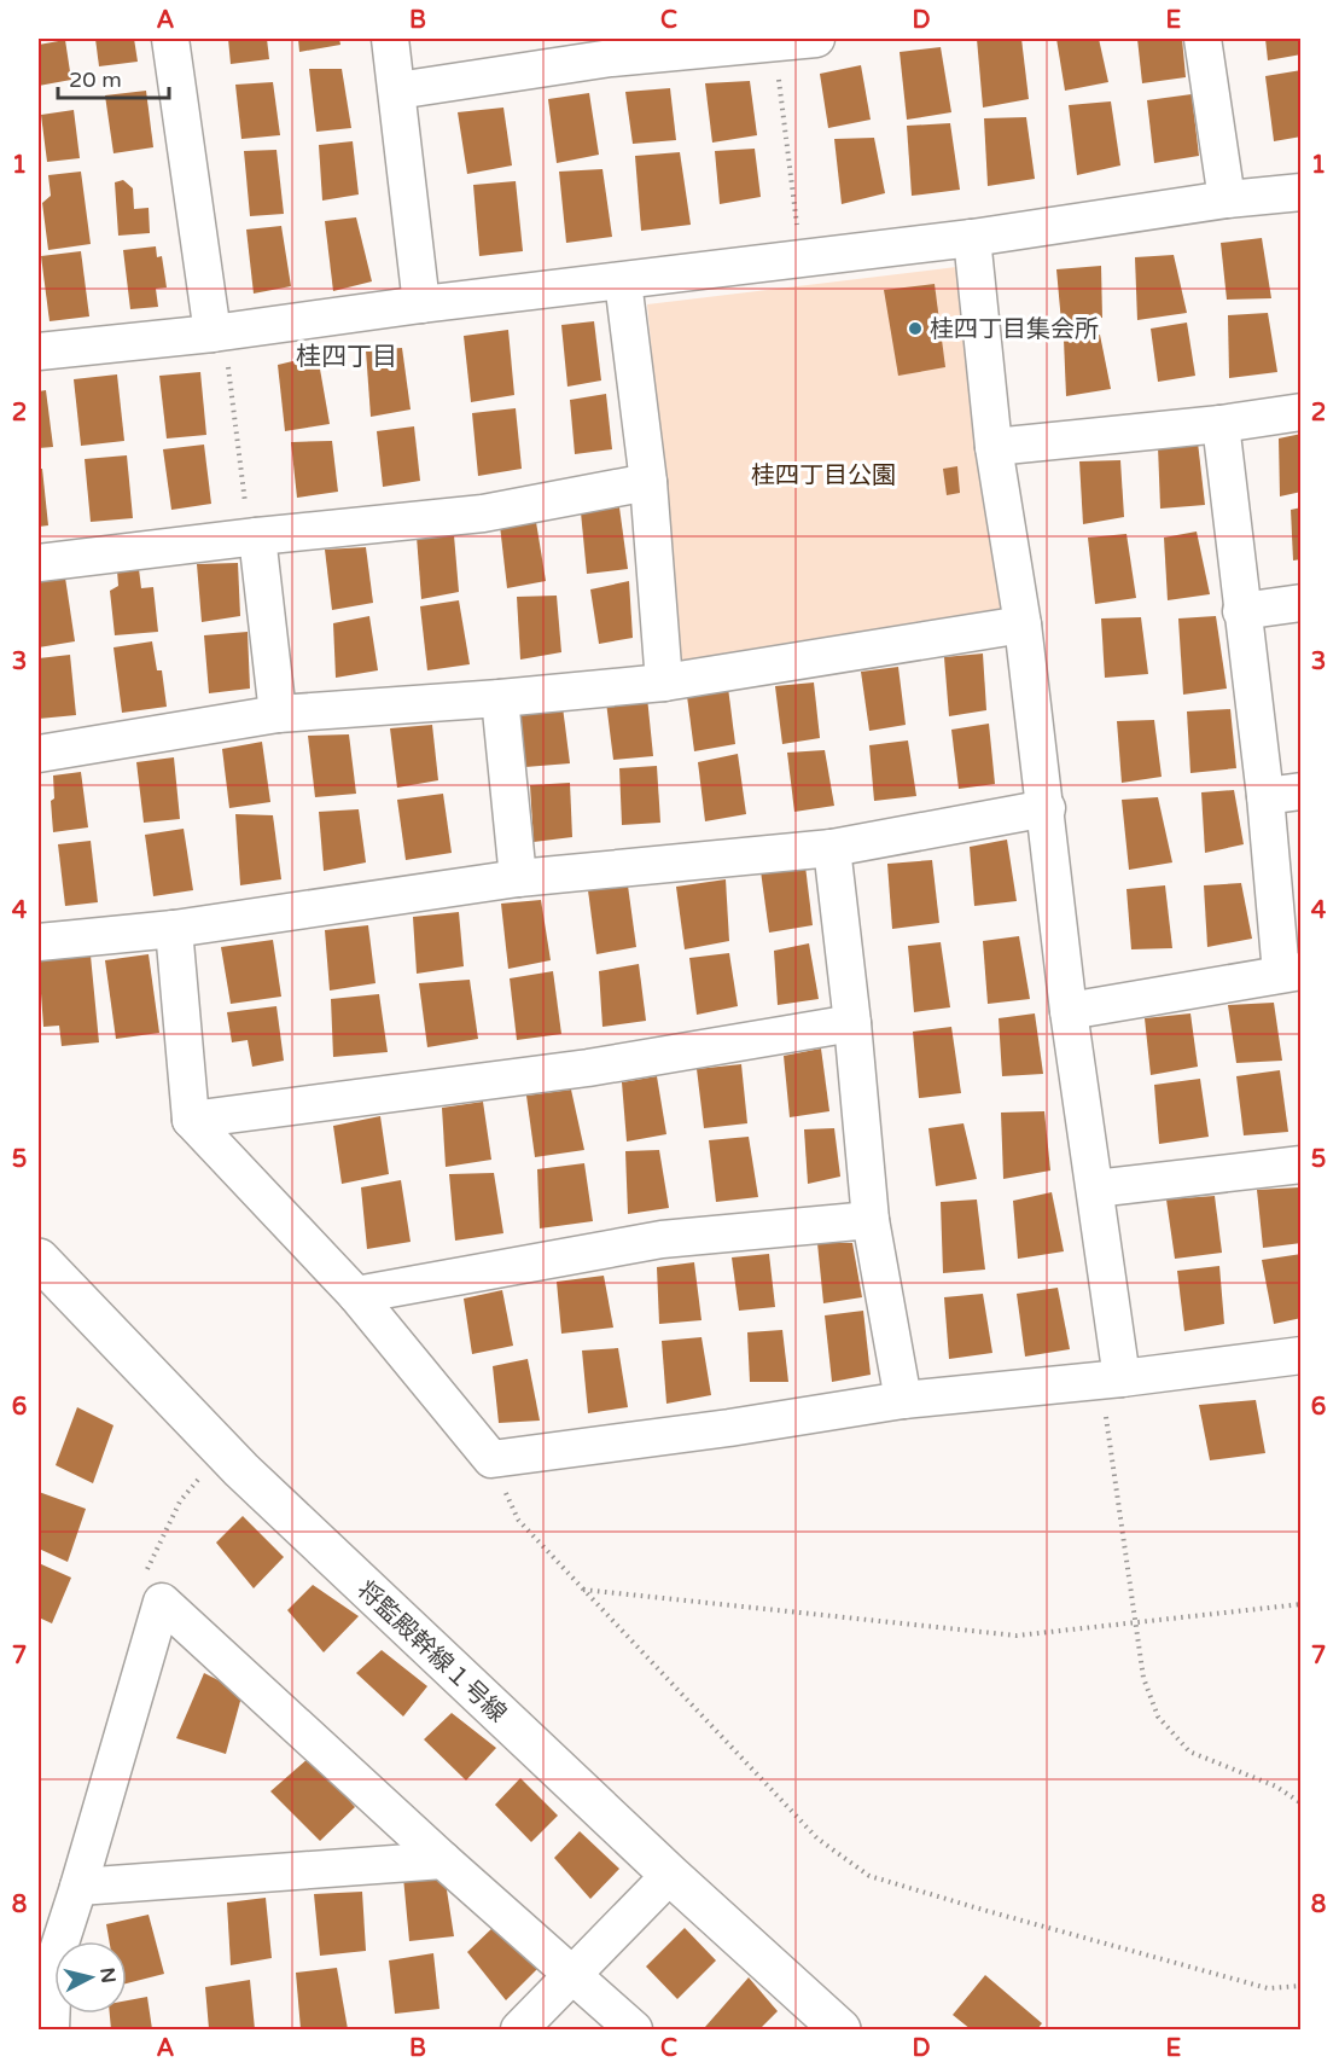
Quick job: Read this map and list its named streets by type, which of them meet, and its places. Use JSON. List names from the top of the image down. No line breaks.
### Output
{"streets":{"street":["将監殿幹線１号線"]},"districts":["桂四丁目"],"parks":["桂四丁目公園"],"places":["桂四丁目集会所"],"scale_bar":"20 m","north":"right","grid":{"columns":["A","B","C","D","E"],"rows":["1","2","3","4","5","6","7","8"]}}
